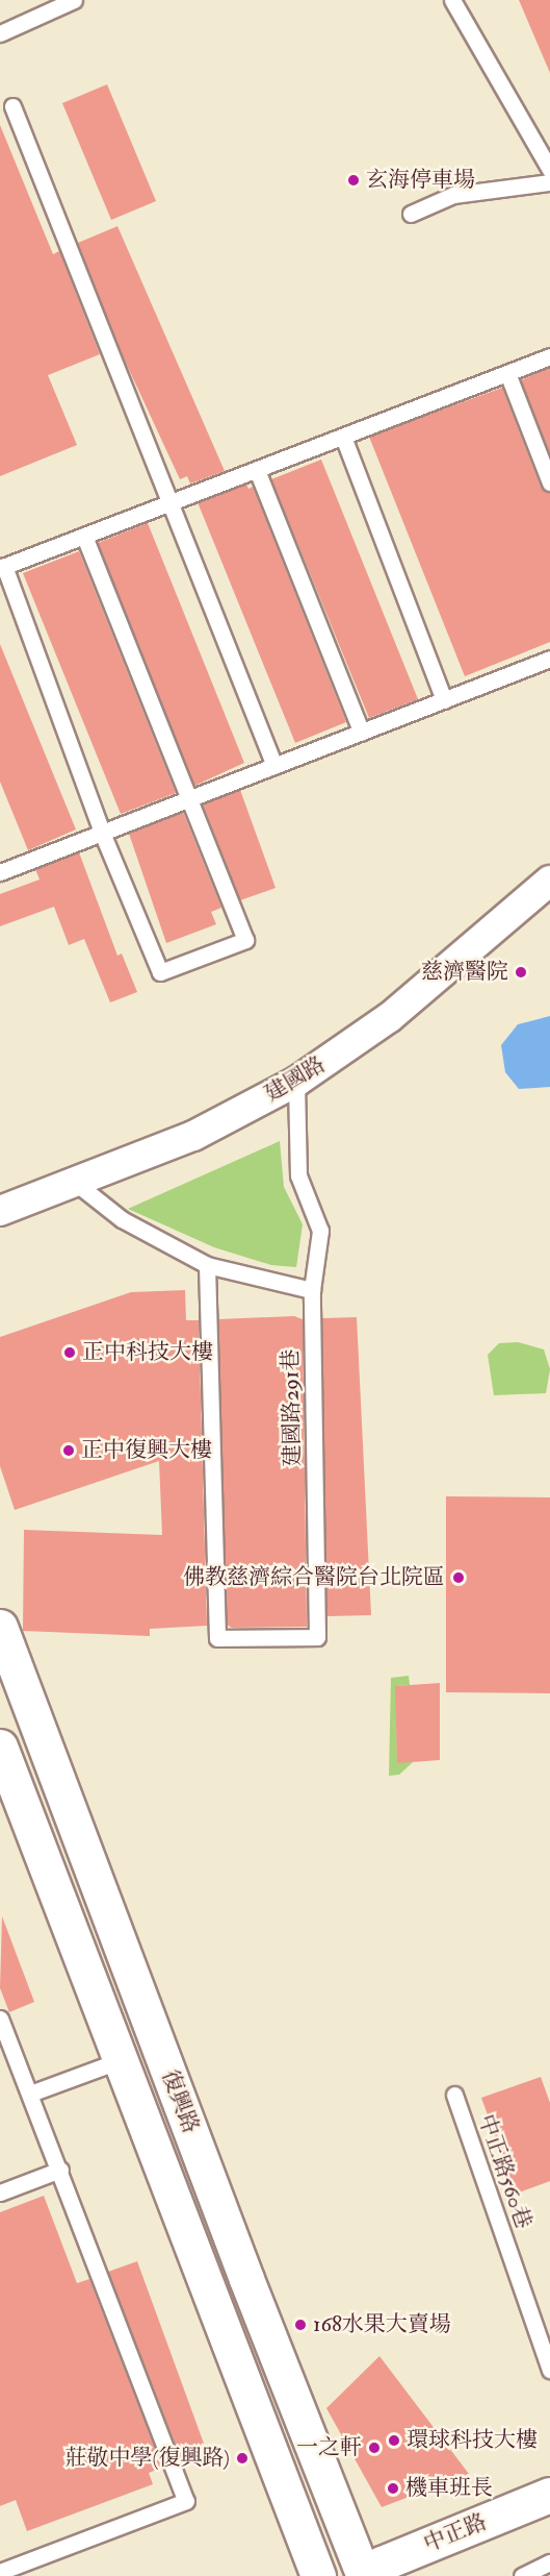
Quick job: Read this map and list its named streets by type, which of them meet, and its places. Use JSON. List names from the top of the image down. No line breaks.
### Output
{"streets":{"main road":["復興路","中正路"],"street":["建國路"],"lane":["建國路291巷","中正路560巷"]},"crossings":[["建國路","建國路291巷"],["復興路","中正路"]],"places":["玄海停車場","慈濟醫院","正中科技大樓","正中復興大樓","佛教慈濟綜合醫院台北院區","168水果大賣場","環球科技大樓","一之軒","莊敬中學(復興路)","機車班長"]}
